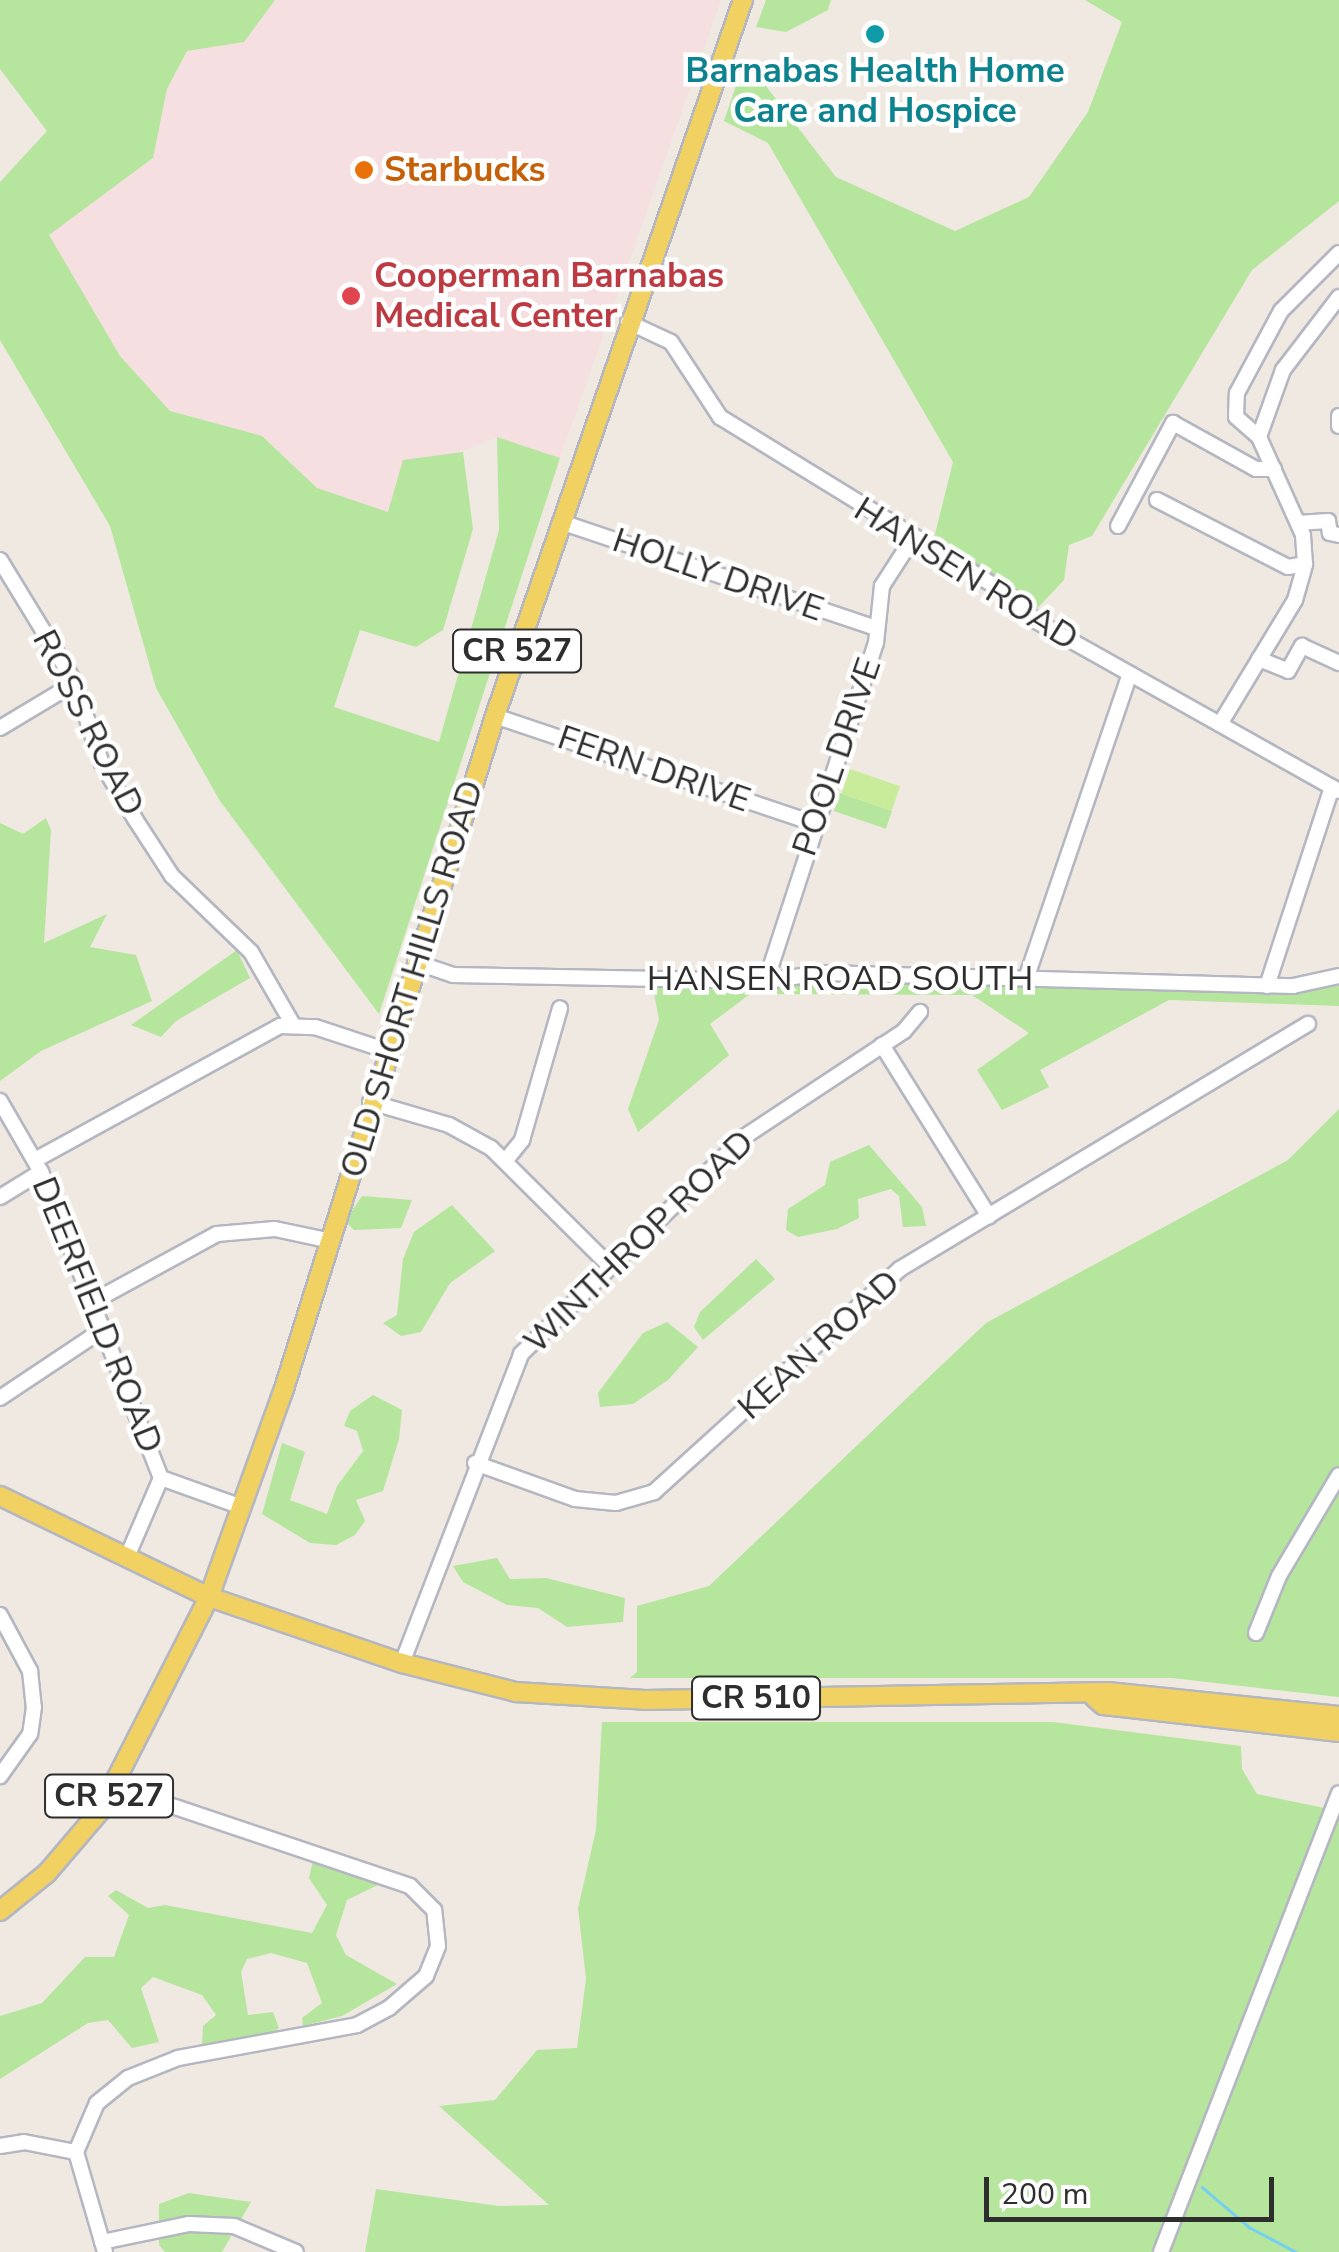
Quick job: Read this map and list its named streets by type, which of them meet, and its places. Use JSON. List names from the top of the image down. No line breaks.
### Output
{"streets":{"main road":["CR 527","OLD SHORT HILLS ROAD","CR 510"],"street":["HANSEN ROAD","HOLLY DRIVE","ROSS ROAD","POOL DRIVE","FERN DRIVE","HANSEN ROAD SOUTH","WINTHROP ROAD","DEERFIELD ROAD","KEAN ROAD"]},"crossings":[["HANSEN ROAD","POOL DRIVE"],["HANSEN ROAD","OLD SHORT HILLS ROAD"],["HOLLY DRIVE","POOL DRIVE"],["HOLLY DRIVE","OLD SHORT HILLS ROAD"],["POOL DRIVE","FERN DRIVE"],["POOL DRIVE","HANSEN ROAD SOUTH"],["FERN DRIVE","OLD SHORT HILLS ROAD"],["OLD SHORT HILLS ROAD","HANSEN ROAD SOUTH"],["OLD SHORT HILLS ROAD","DEERFIELD ROAD"],["OLD SHORT HILLS ROAD","CR 510"],["WINTHROP ROAD","KEAN ROAD"],["WINTHROP ROAD","CR 510"],["DEERFIELD ROAD","CR 510"]],"places":["Barnabas Health Home Care and Hospice","Starbucks","Cooperman Barnabas Medical Center"],"scale_bar":"200 m"}
